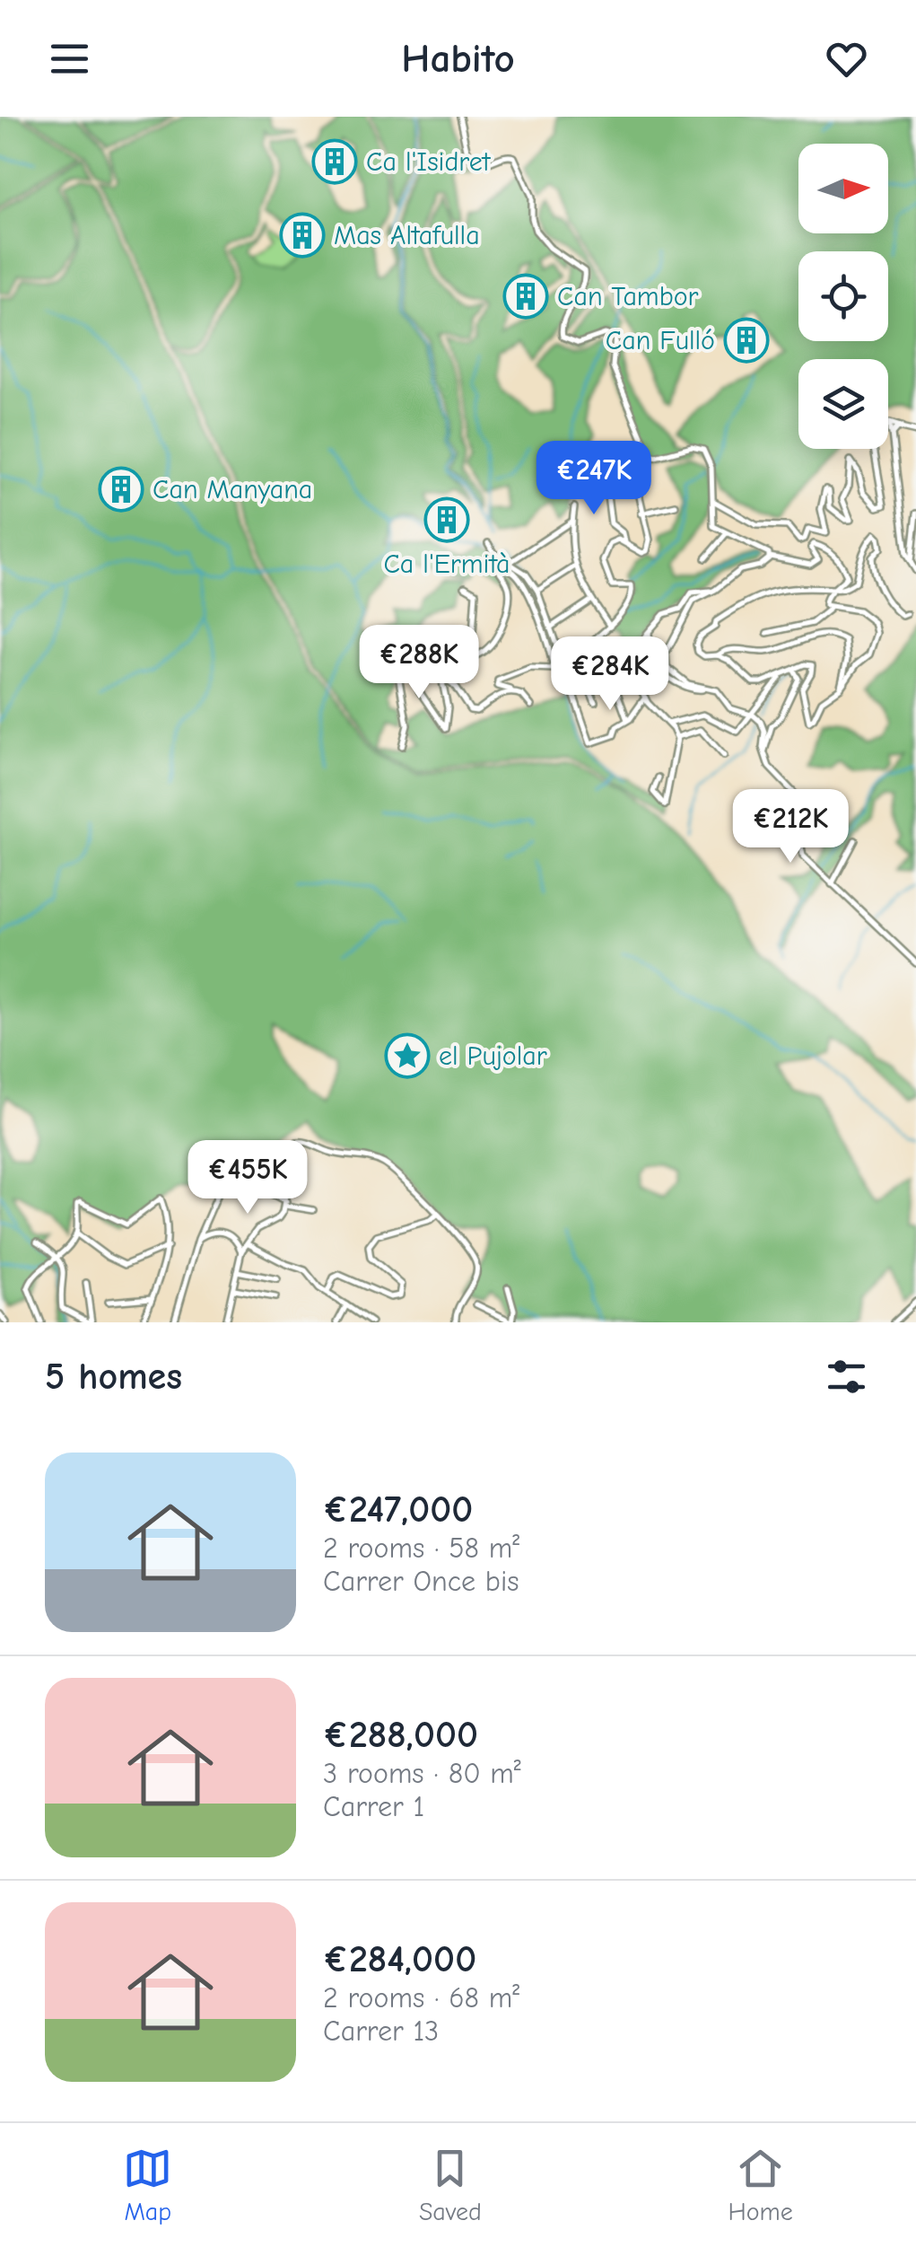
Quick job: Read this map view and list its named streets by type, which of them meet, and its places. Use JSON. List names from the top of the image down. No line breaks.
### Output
{"places":{"building":["Ca l'Isidret","Mas Altafulla","Can Tambor","Can Fulló","Can Manyana","Ca l'Ermità"],"place":["el Pujolar"]},"north":"right","page":{"header":"Habito","price":["€247K","€288K","€284K","€212K","€455K"],"heading":"5 homes","list":[{"name":"€247,000","note":"2 rooms · 58 m² · Carrer Once bis"},{"name":"€288,000","note":"3 rooms · 80 m² · Carrer 1"},{"name":"€284,000","note":"2 rooms · 68 m² · Carrer 13"}],"tabs":["Map","Saved","Home"]}}
